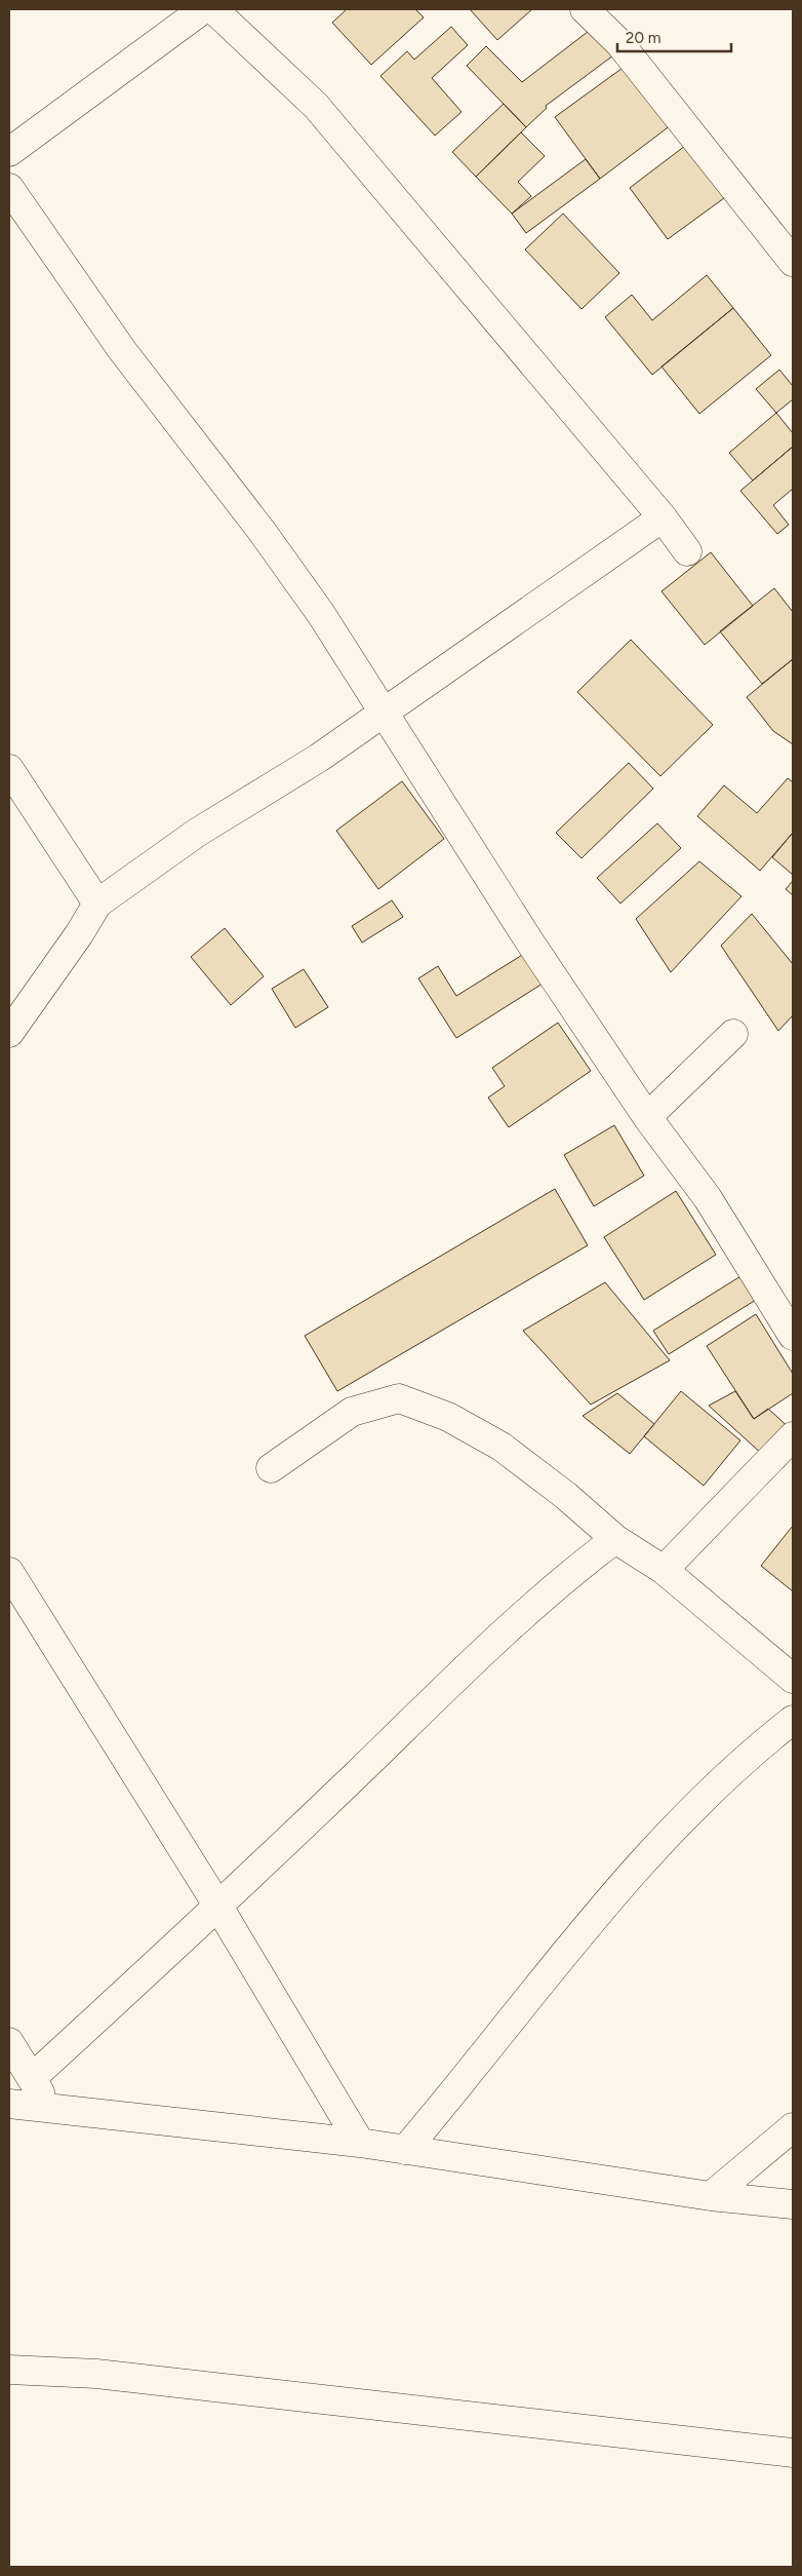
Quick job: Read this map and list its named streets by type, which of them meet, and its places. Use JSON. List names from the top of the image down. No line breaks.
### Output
{"scale_bar":"20 m"}
